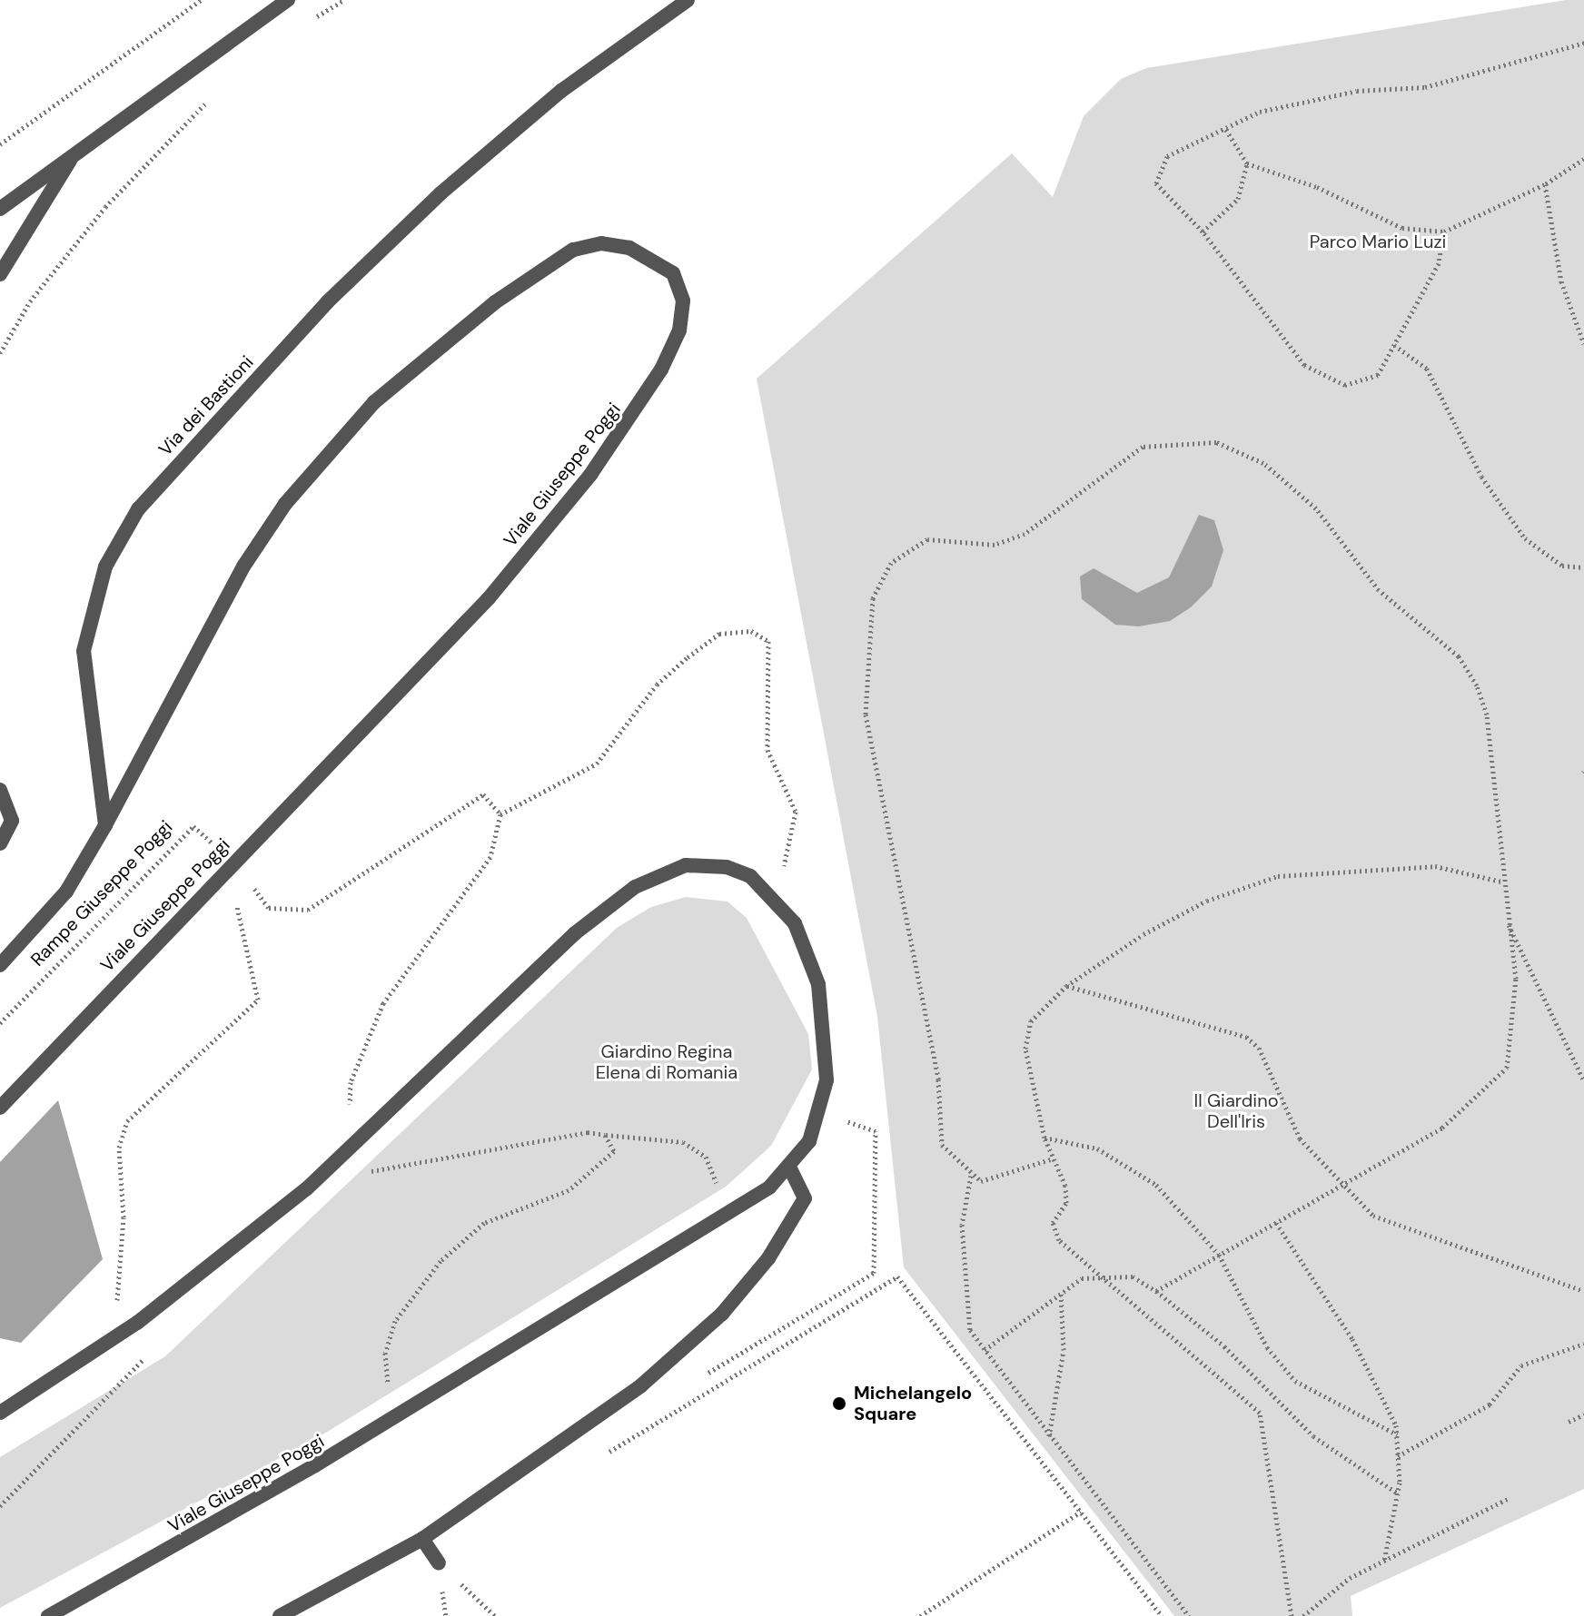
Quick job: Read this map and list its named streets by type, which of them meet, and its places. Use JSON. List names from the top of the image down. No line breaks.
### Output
{"streets":{"street":["Via dei Bastioni","Viale Giuseppe Poggi"],"path":["Rampe Giuseppe Poggi"]},"crossings":[["Via dei Bastioni","Viale Giuseppe Poggi"],["Viale Giuseppe Poggi","Rampe Giuseppe Poggi"]],"parks":["Parco Mario Luzi","Giardino Regina Elena di Romania","Il Giardino Dell'Iris"],"places":["Michelangelo Square"]}
